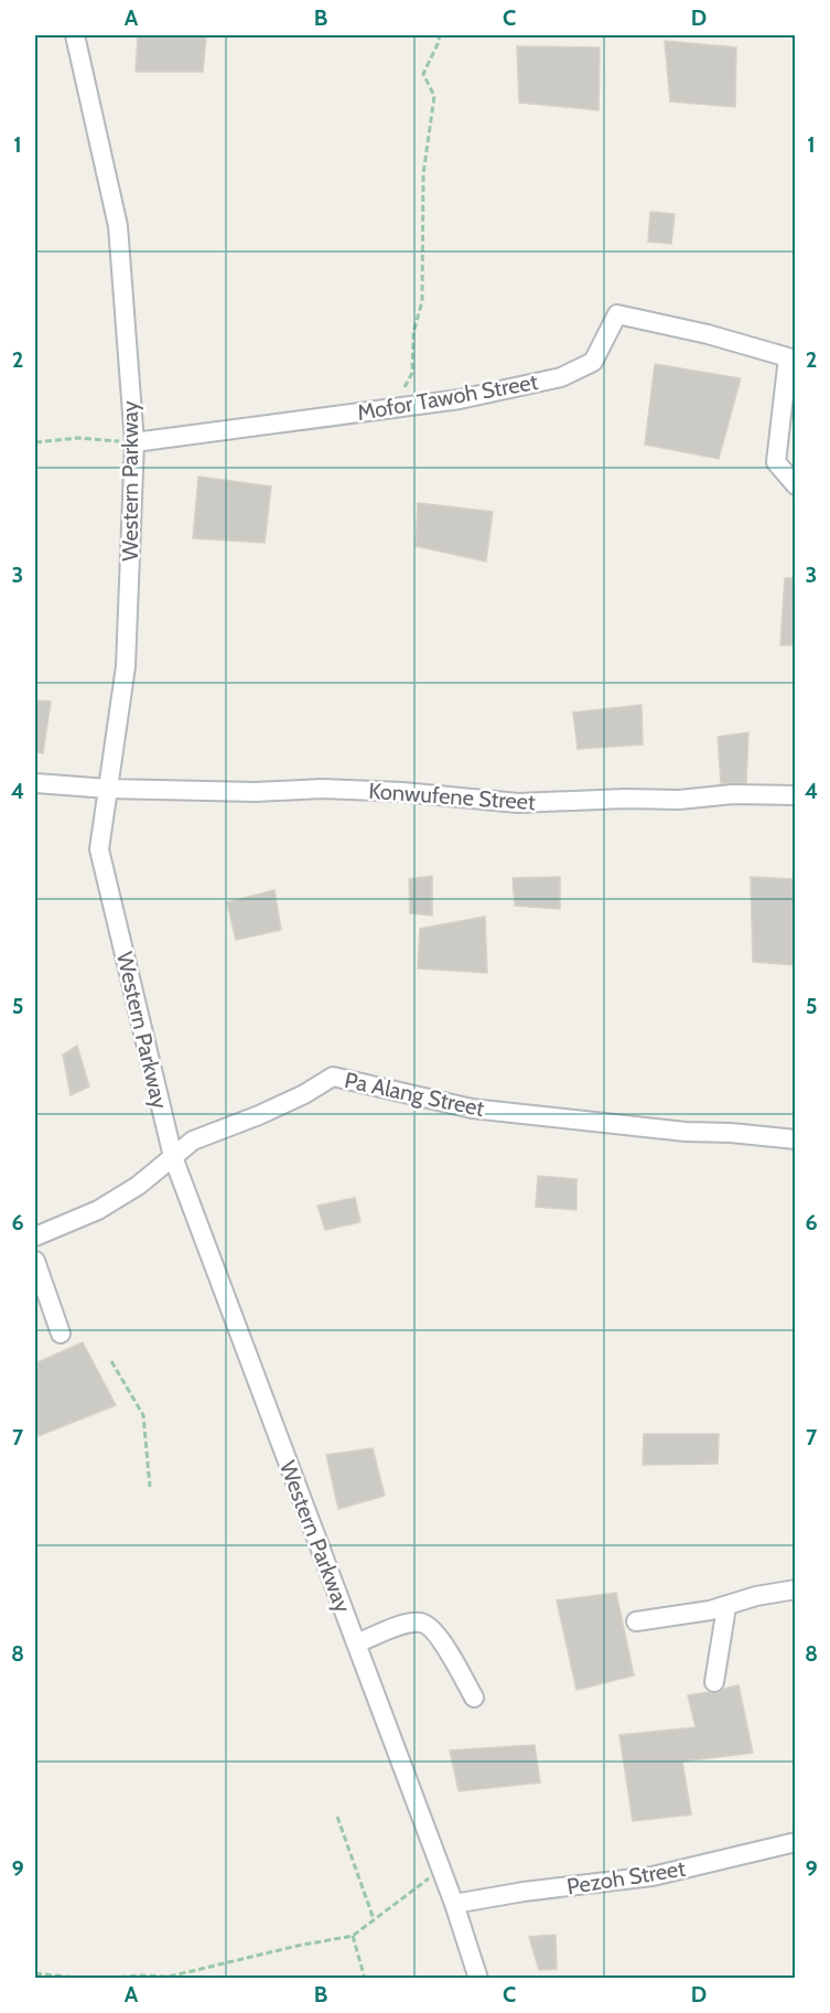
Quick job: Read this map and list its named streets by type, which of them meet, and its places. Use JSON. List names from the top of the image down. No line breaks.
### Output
{"streets":{"street":["Mofor Tawoh Street","Western Parkway","Konwufene Street","Pa Alang Street","Pezoh Street"]},"crossings":[["Mofor Tawoh Street","Western Parkway"],["Western Parkway","Konwufene Street"],["Western Parkway","Pa Alang Street"],["Western Parkway","Pezoh Street"]],"grid":{"columns":["A","B","C","D"],"rows":["1","2","3","4","5","6","7","8","9"]}}
